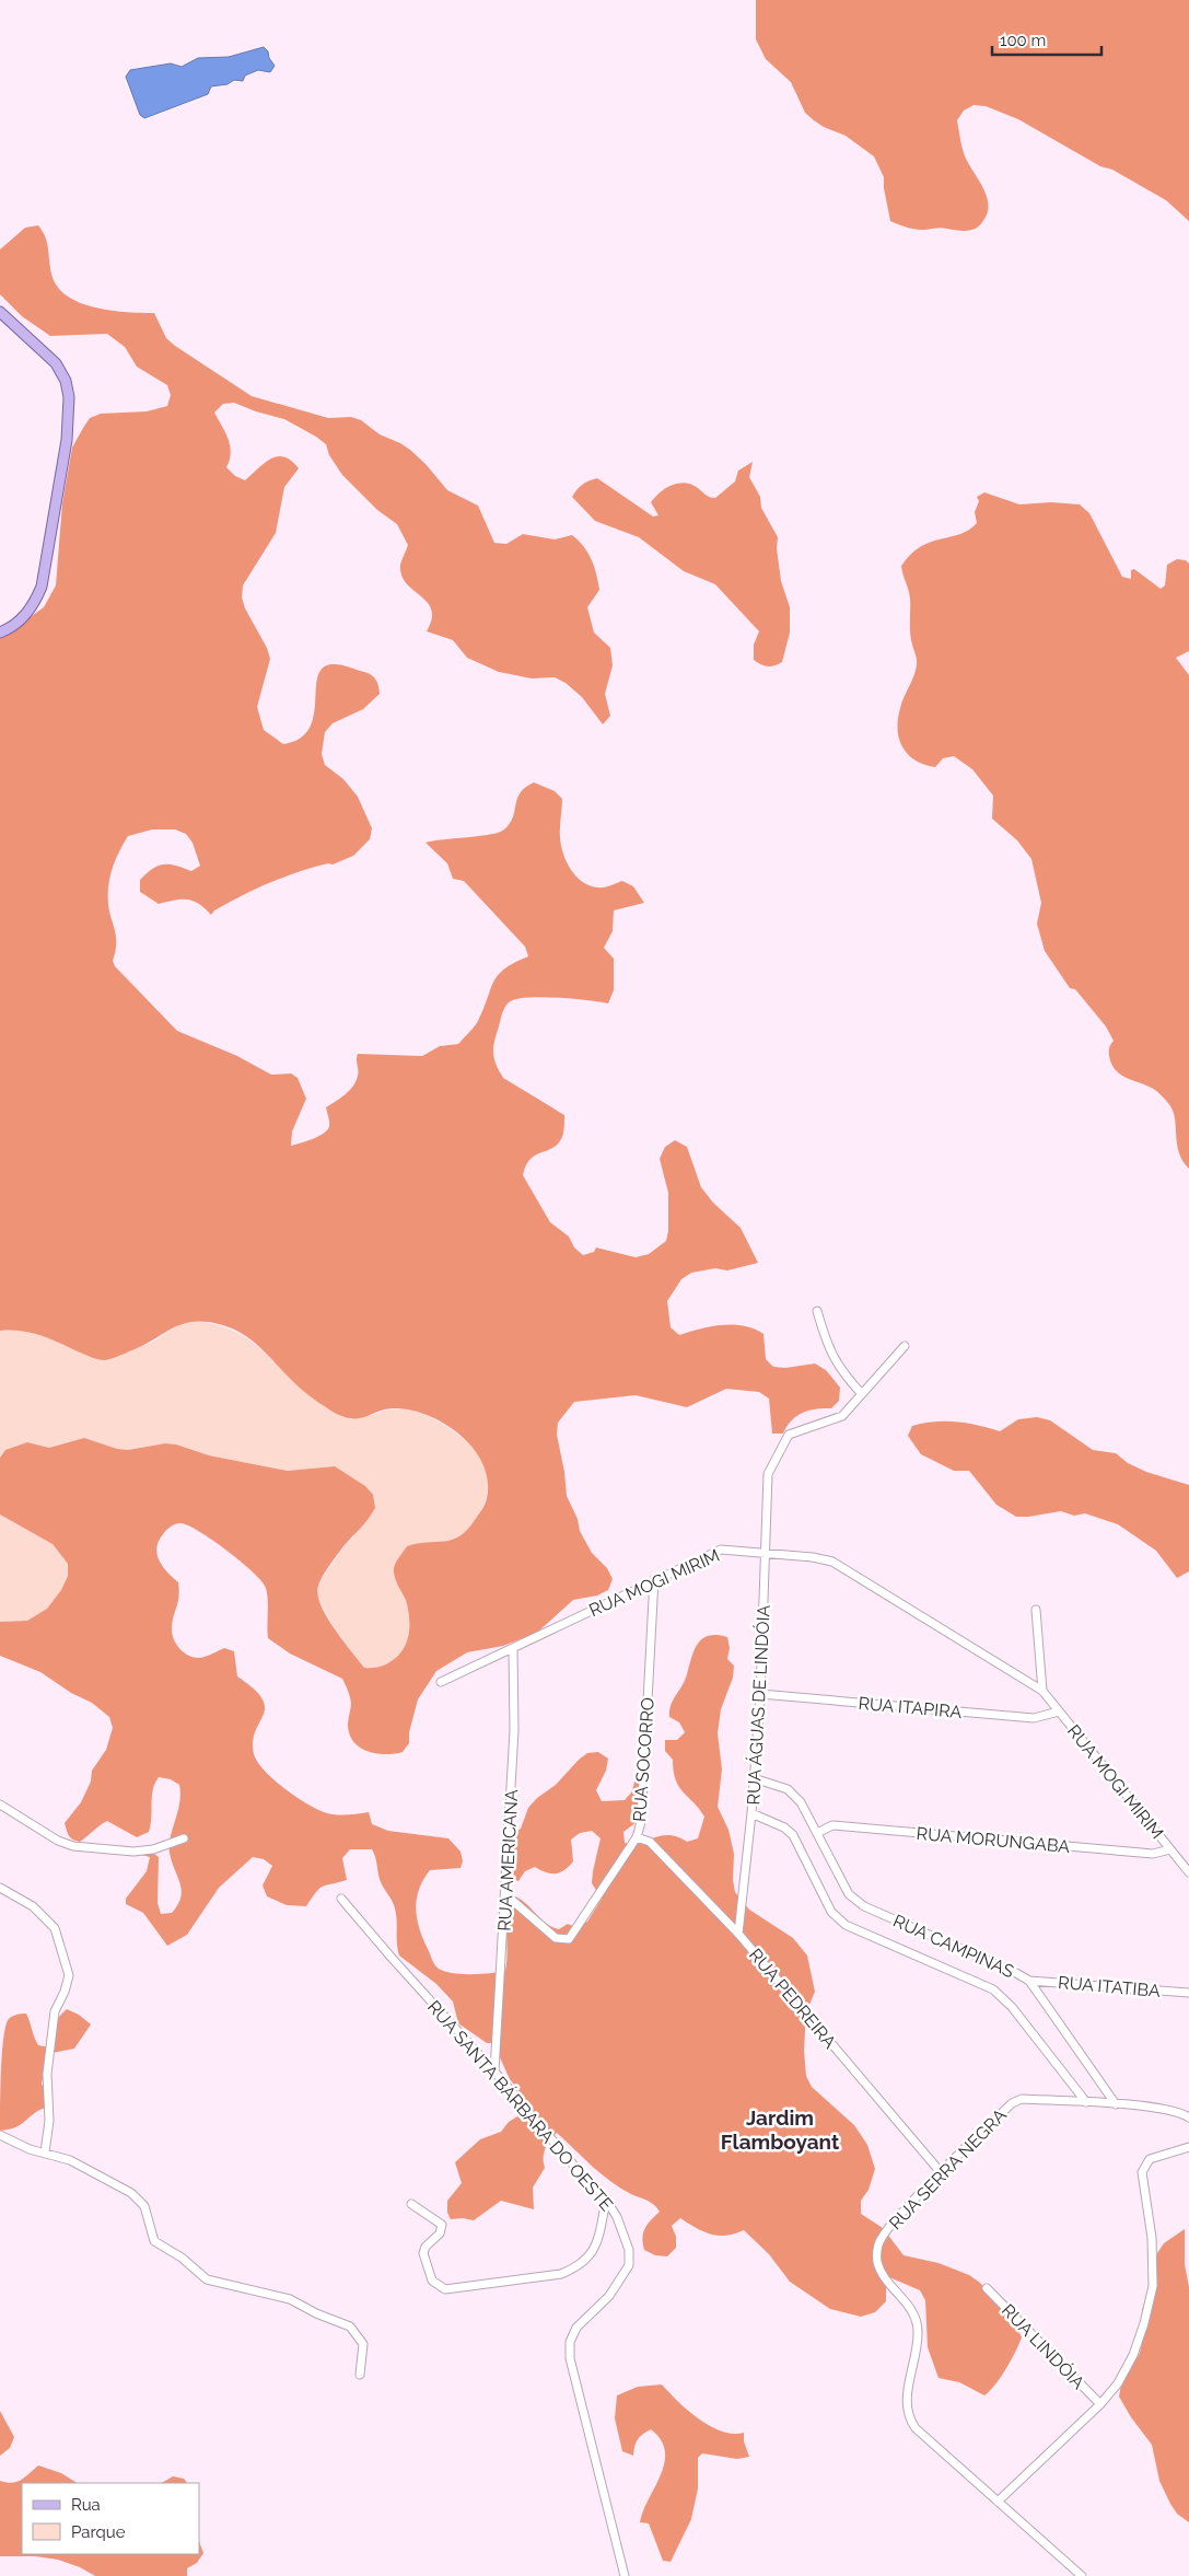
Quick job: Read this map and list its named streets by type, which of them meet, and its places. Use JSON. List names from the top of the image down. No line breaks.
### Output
{"streets":{"street":["RUA MOGI MIRIM","RUA ÁGUAS DE LINDÓIA","RUA ITAPIRA","RUA SOCORRO","RUA MORUNGABA","RUA AMERICANA","RUA CAMPINAS","RUA ITATIBA","RUA PEDREIRA","RUA SANTA BÁRBARA DO OESTE","RUA SERRA NEGRA","RUA LINDÓIA"]},"crossings":[["RUA MOGI MIRIM","RUA ÁGUAS DE LINDÓIA"],["RUA MOGI MIRIM","RUA ITAPIRA"],["RUA MOGI MIRIM","RUA SOCORRO"],["RUA MOGI MIRIM","RUA MORUNGABA"],["RUA MOGI MIRIM","RUA AMERICANA"],["RUA ÁGUAS DE LINDÓIA","RUA ITAPIRA"],["RUA ÁGUAS DE LINDÓIA","RUA CAMPINAS"],["RUA ÁGUAS DE LINDÓIA","RUA PEDREIRA"],["RUA SOCORRO","RUA AMERICANA"],["RUA SOCORRO","RUA PEDREIRA"],["RUA MORUNGABA","RUA CAMPINAS"],["RUA AMERICANA","RUA SANTA BÁRBARA DO OESTE"],["RUA CAMPINAS","RUA ITATIBA"],["RUA CAMPINAS","RUA SERRA NEGRA"],["RUA PEDREIRA","RUA SERRA NEGRA"]],"districts":["Jardim Flamboyant"],"legend":["Rua","Parque"],"scale_bar":"100 m"}
